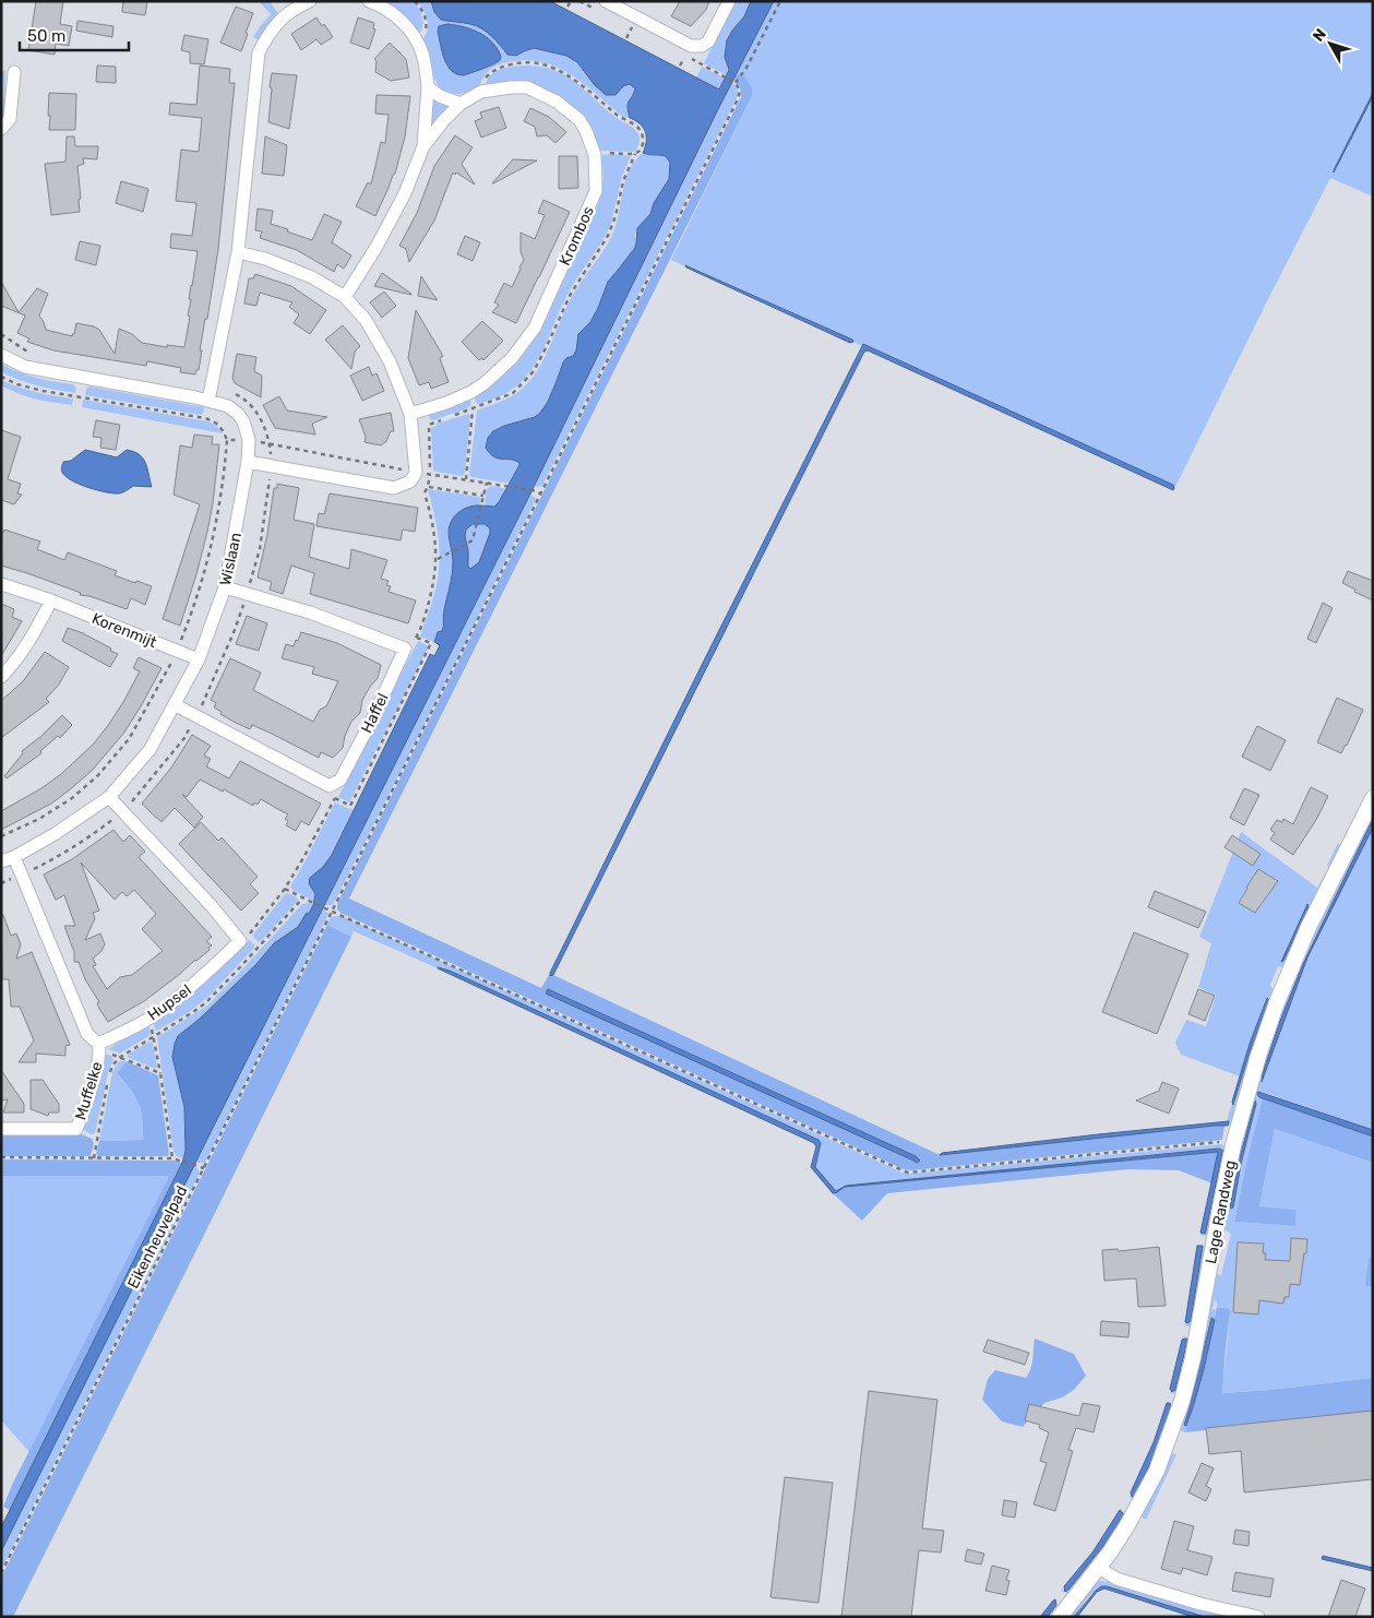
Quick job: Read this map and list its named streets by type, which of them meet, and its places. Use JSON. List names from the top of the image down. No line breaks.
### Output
{"streets":{"street":["Krombos","Wislaan","Korenmijt","Haffel","Hupsel","Muffelke","Lage Randweg"],"path":["Eikenheuvelpad"]},"crossings":[["Wislaan","Korenmijt"],["Hupsel","Muffelke"]],"scale_bar":"50 m","north":"top left"}
